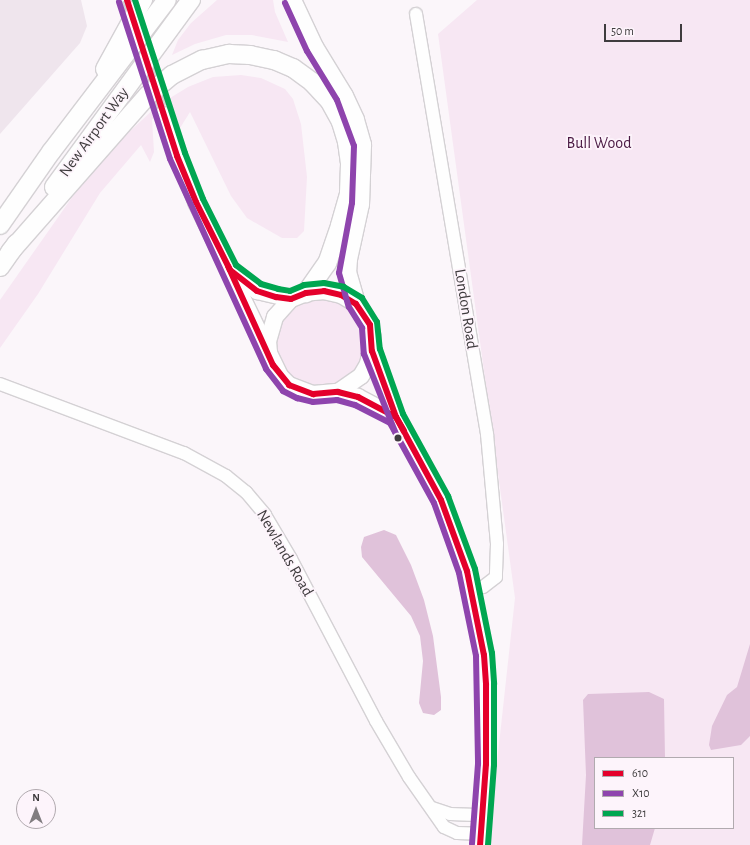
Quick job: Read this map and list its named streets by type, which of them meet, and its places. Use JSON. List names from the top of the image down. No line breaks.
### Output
{"streets":{"highway":["New Airport Way"],"street":["London Road","Newlands Road"]},"parks":["Bull Wood"],"lines":["transit line 610","transit line 321","transit line X10"],"legend":["610","X10","321"],"scale_bar":"50 m","north":"top"}
